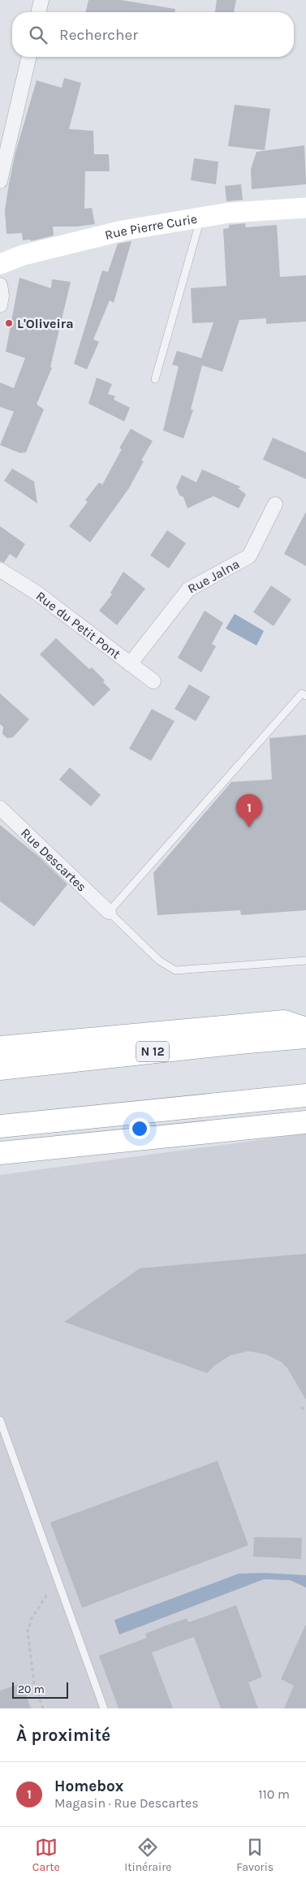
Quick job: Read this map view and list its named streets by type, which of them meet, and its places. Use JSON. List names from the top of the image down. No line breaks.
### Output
{"streets":{"highway":["N 12"],"street":["Rue Pierre Curie","Rue Jalna","Rue du Petit Pont","Rue Descartes"]},"crossings":[["Rue Jalna","Rue du Petit Pont"]],"places":["L'Oliveira"],"scale_bar":"20 m","page":{"search":"Rechercher","pins":"1","scale":"20 m","heading":"À proximité","list":[{"mark":"1","name":"Homebox","note":"Magasin · Rue Descartes","value":"110 m"}],"nav":["Carte","Itinéraire","Favoris"]}}
